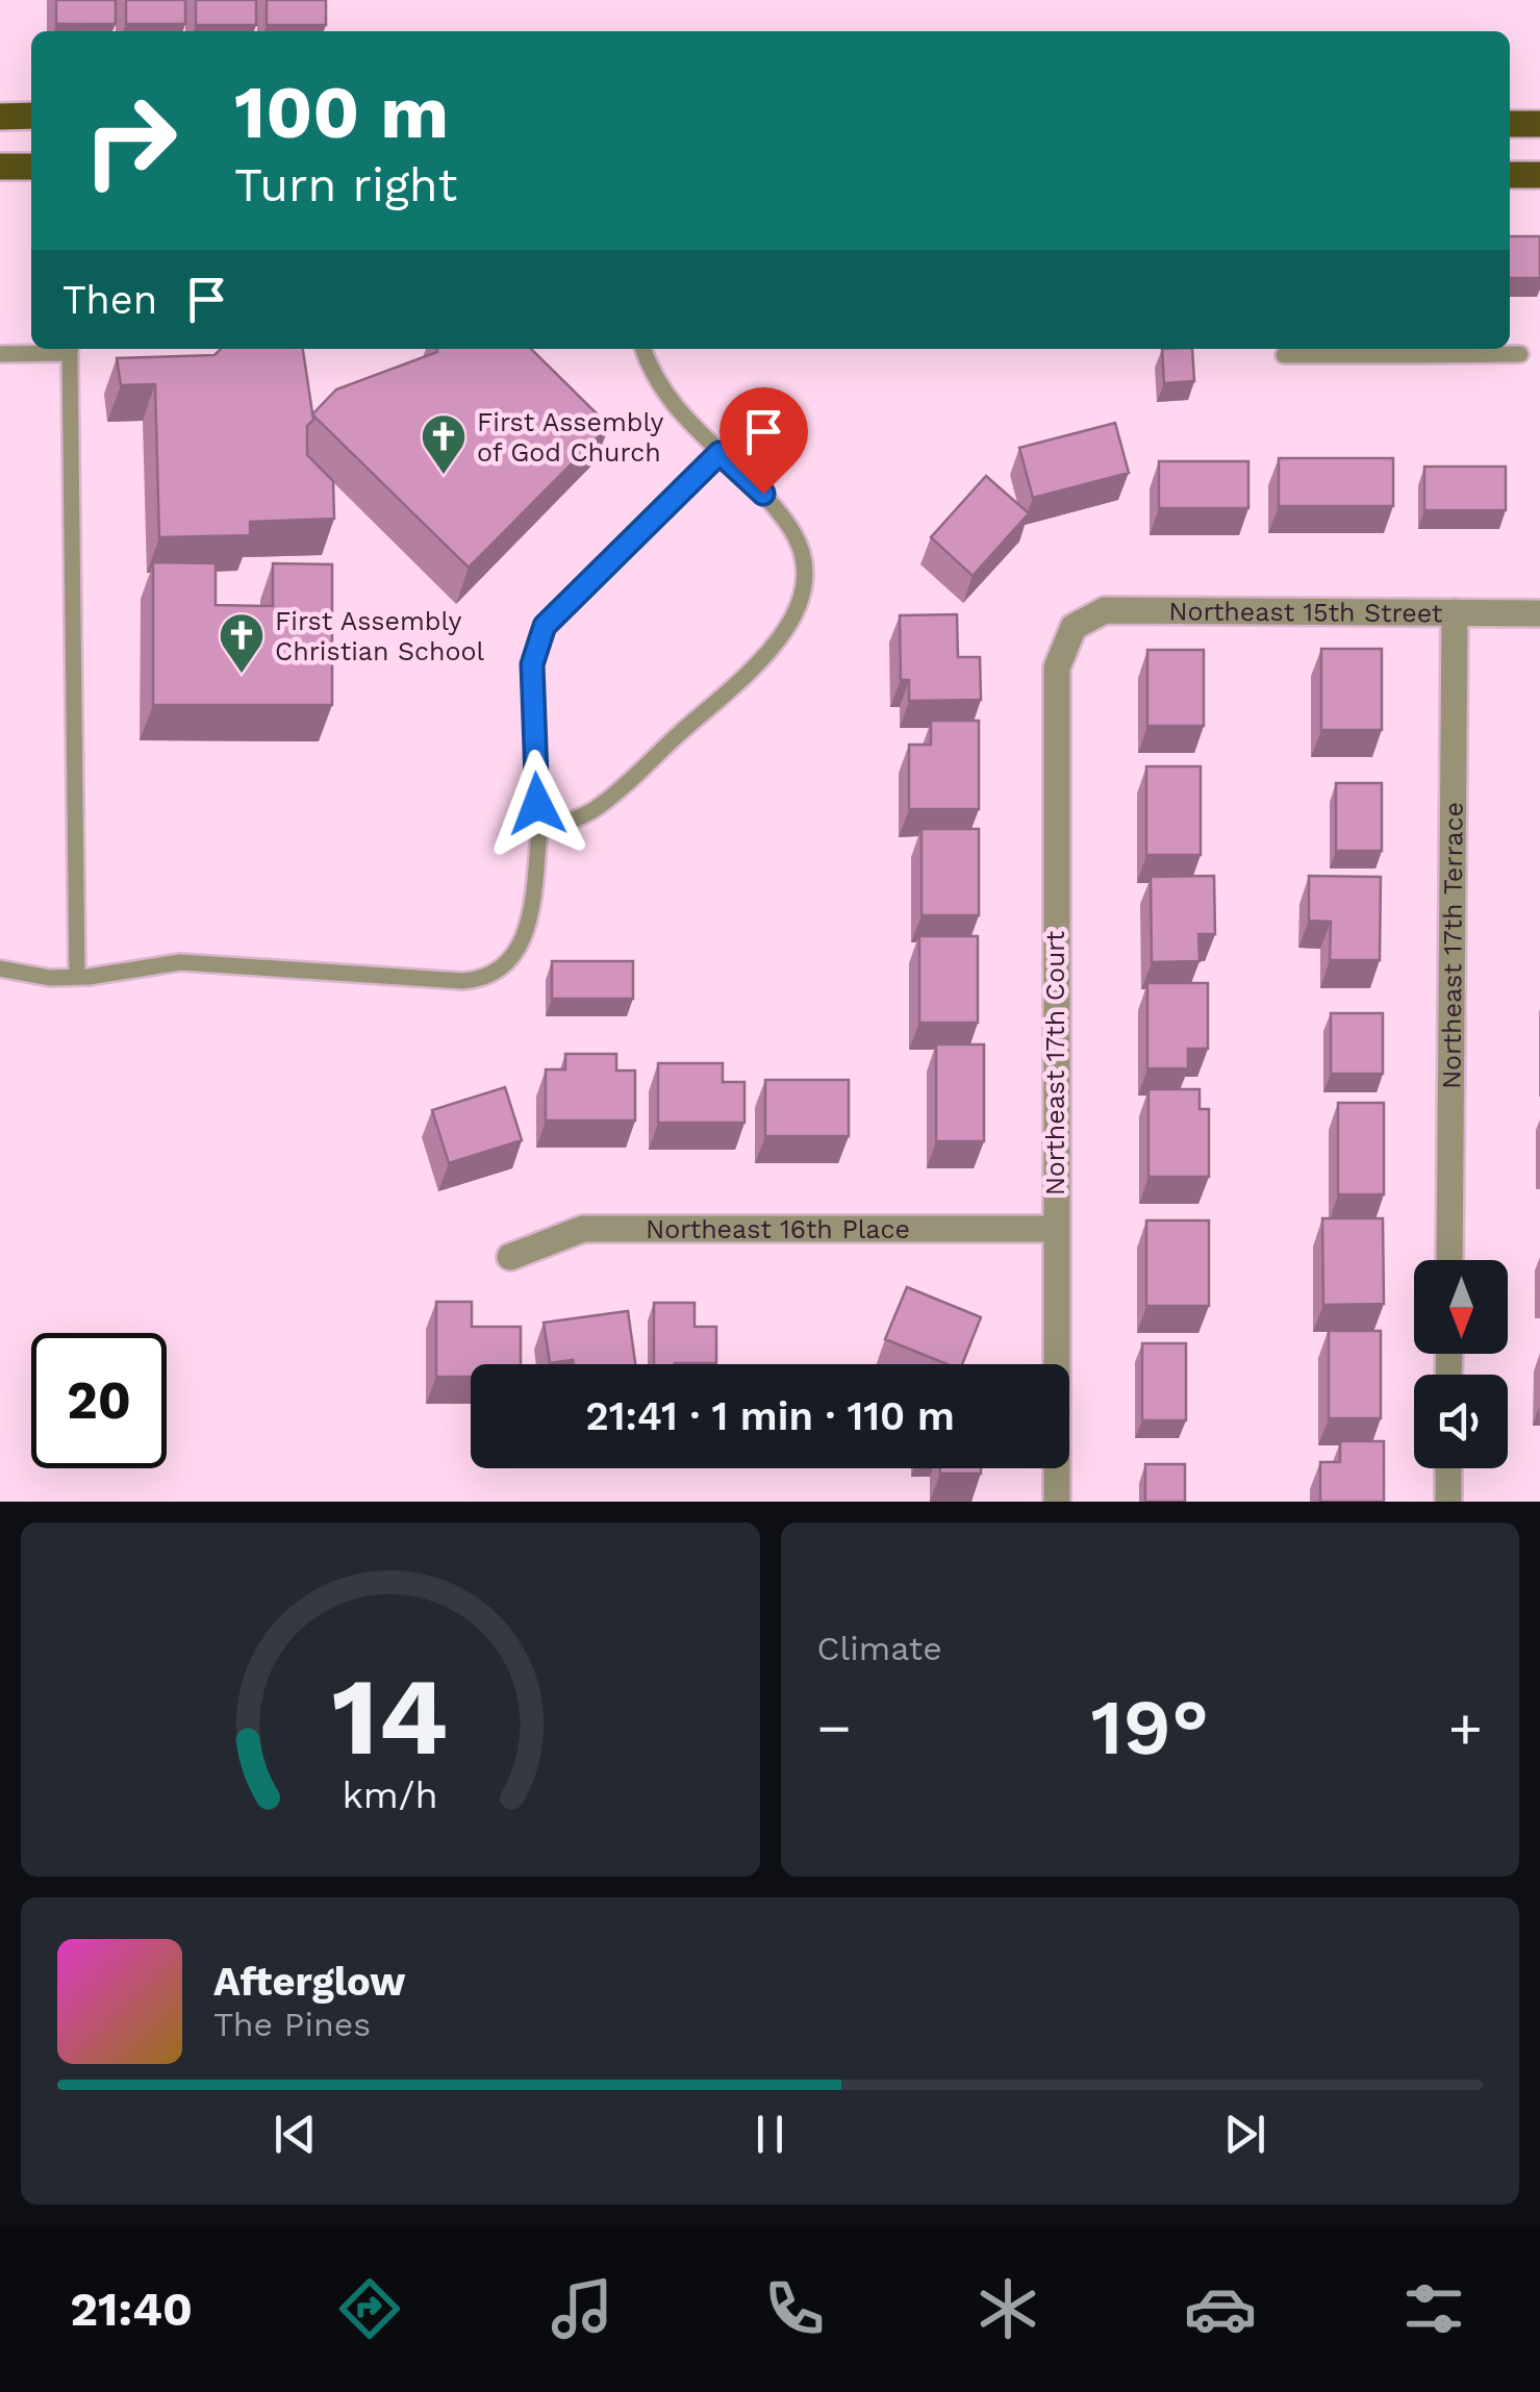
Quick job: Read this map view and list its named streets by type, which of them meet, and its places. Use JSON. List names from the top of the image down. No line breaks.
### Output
{"streets":{"street":["Northeast 15th Street","Northeast 17th Terrace","Northeast 17th Court","Northeast 16th Place"]},"crossings":[["Northeast 15th Street","Northeast 17th Terrace"],["Northeast 15th Street","Northeast 17th Court"],["Northeast 17th Court","Northeast 16th Place"]],"places":{"church":["First Assembly of God Church","First Assembly Christian School"]},"north":"bottom","page":{"turn":["100 m","Turn right"],"then":"Then","limit":"20","trip":"21:41 · 1 min · 110 m","tile":"Climate","heat":["−","19°","+"],"song":["Afterglow","The Pines"],"tabs":"21:40","gauge":["14","km/h"]}}
